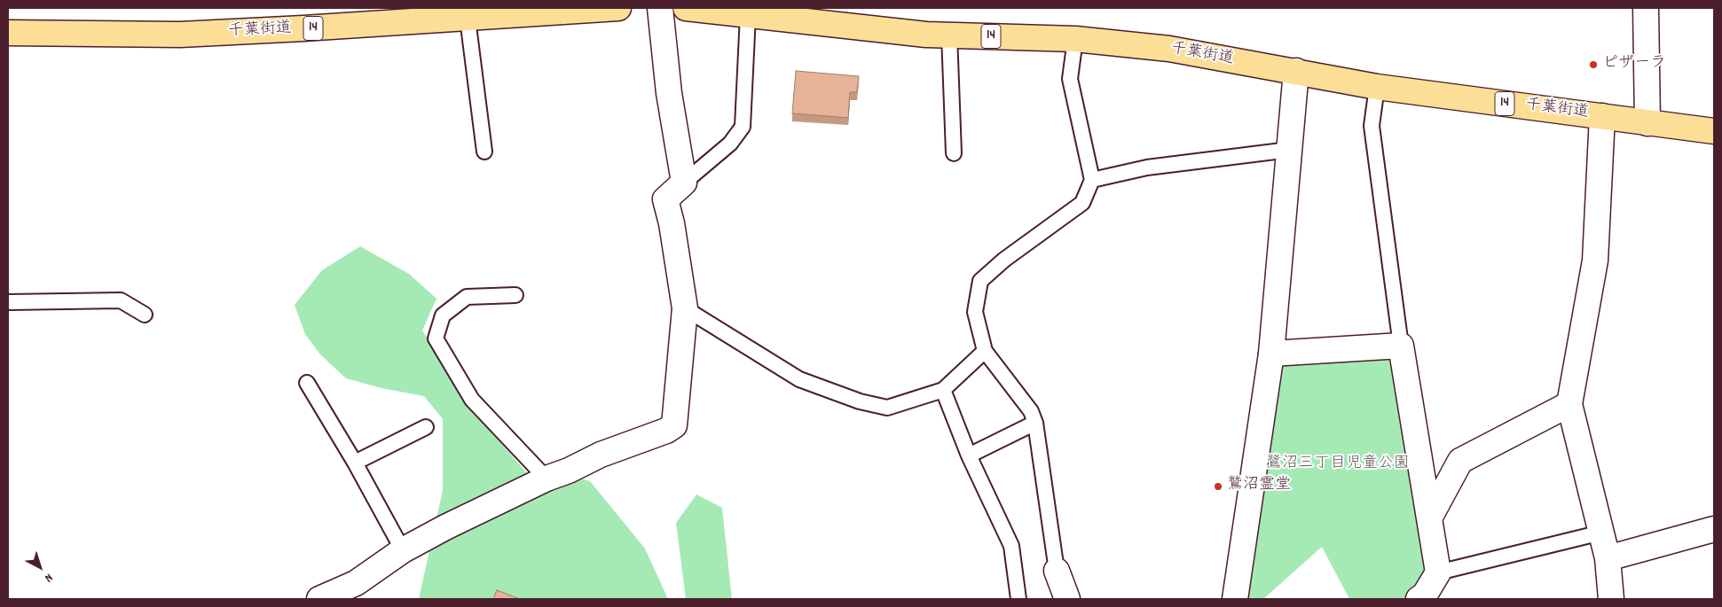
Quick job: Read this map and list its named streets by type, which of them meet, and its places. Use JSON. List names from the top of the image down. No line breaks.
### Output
{"streets":{"highway":["14","千葉街道"]},"parks":["鷺沼三丁目児童公園"],"places":["ピザーラ","鷲沼霊堂"],"north":"bottom right"}
